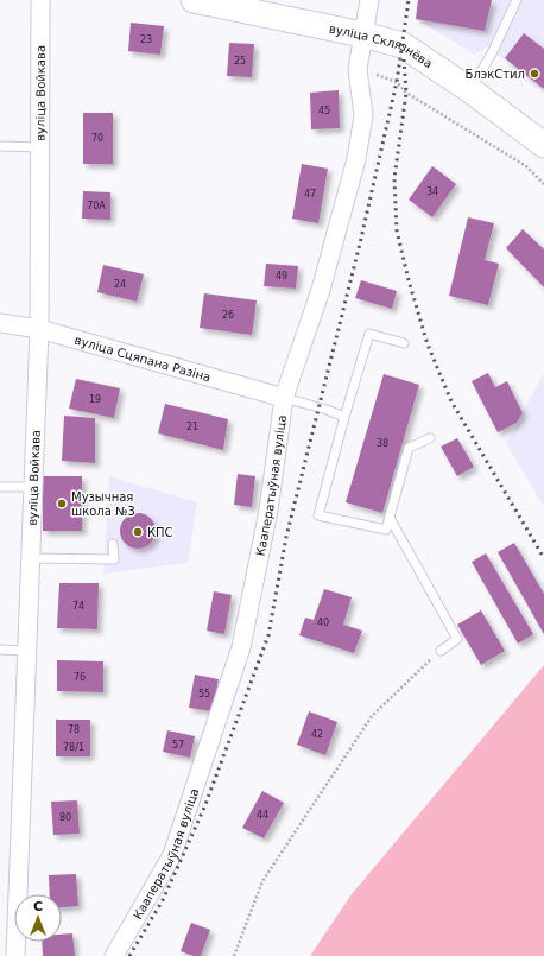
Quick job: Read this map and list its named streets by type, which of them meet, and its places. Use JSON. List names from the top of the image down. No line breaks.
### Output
{"streets":{"main road":["вуліца Склязнёва"],"street":["вуліца Войкава","вуліца Сцяпана Разіна","Кааператыўная вуліца"]},"crossings":[["вуліца Склязнёва","Кааператыўная вуліца"],["вуліца Войкава","вуліца Сцяпана Разіна"],["вуліца Сцяпана Разіна","Кааператыўная вуліца"]],"places":["БлэкСтил","Музычная школа №3","КПС"],"house_numbers":["23","25","45","70","34","47","70А","49","24","26","19","21","38","74","40","76","55","78","42","57","78/1","44","80"],"north":"top"}
